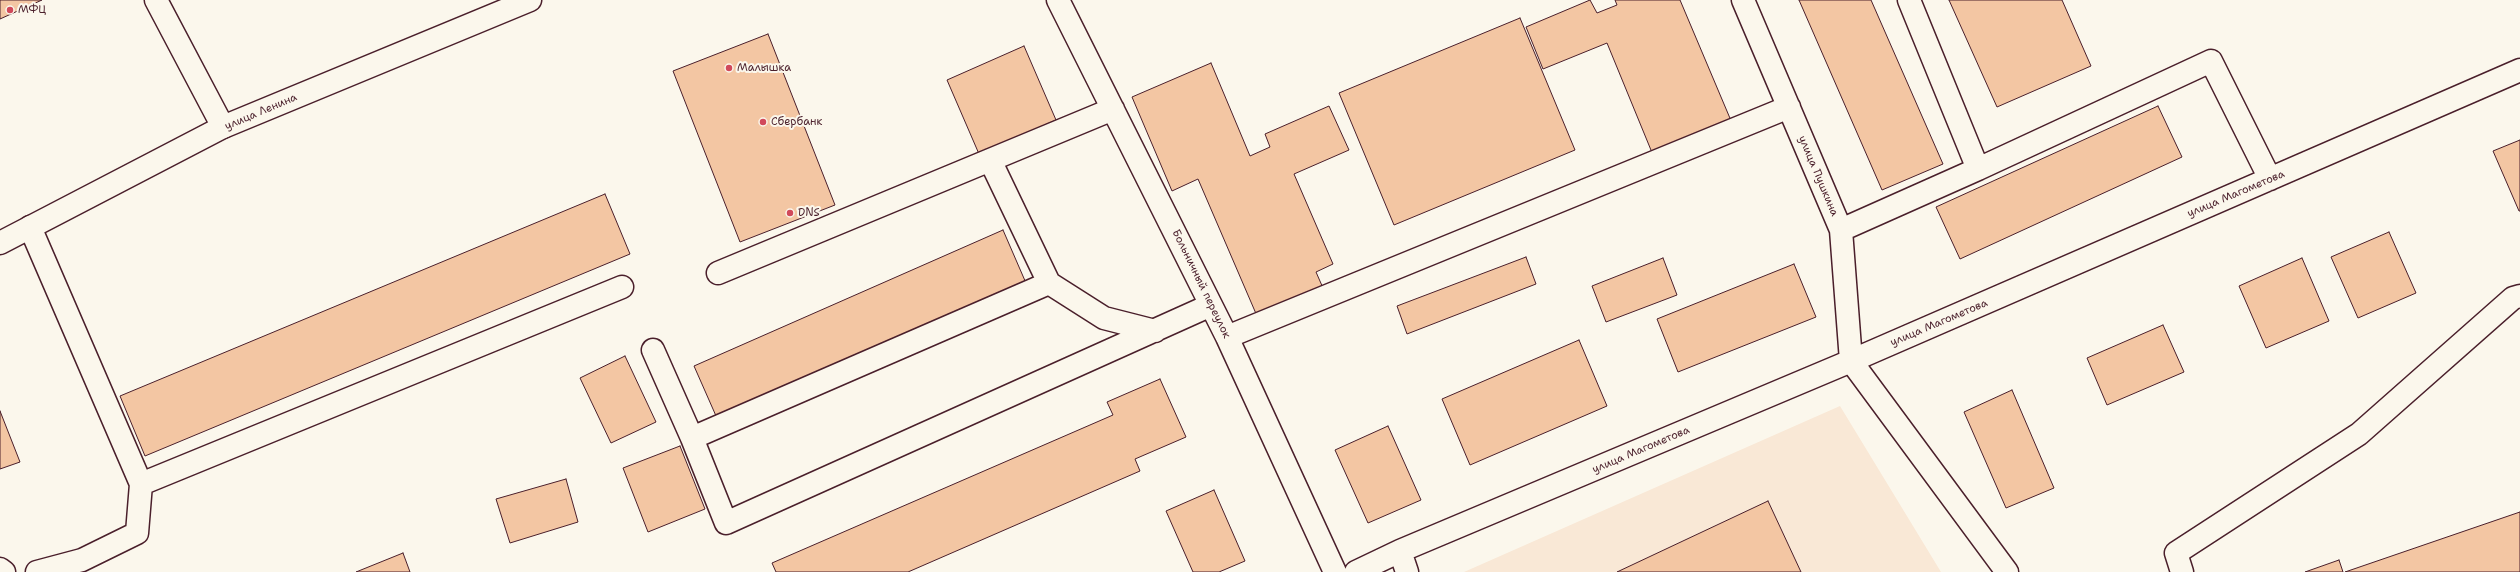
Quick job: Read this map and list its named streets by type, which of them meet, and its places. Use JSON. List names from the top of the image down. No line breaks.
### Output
{"streets":{"street":["улица Ленина","улица Пушкина","улица Магометова","Больничный переулок"]},"crossings":[["улица Пушкина","улица Магометова"]],"places":["МФЦ","Малышка","Сбербанк","DNS"]}
